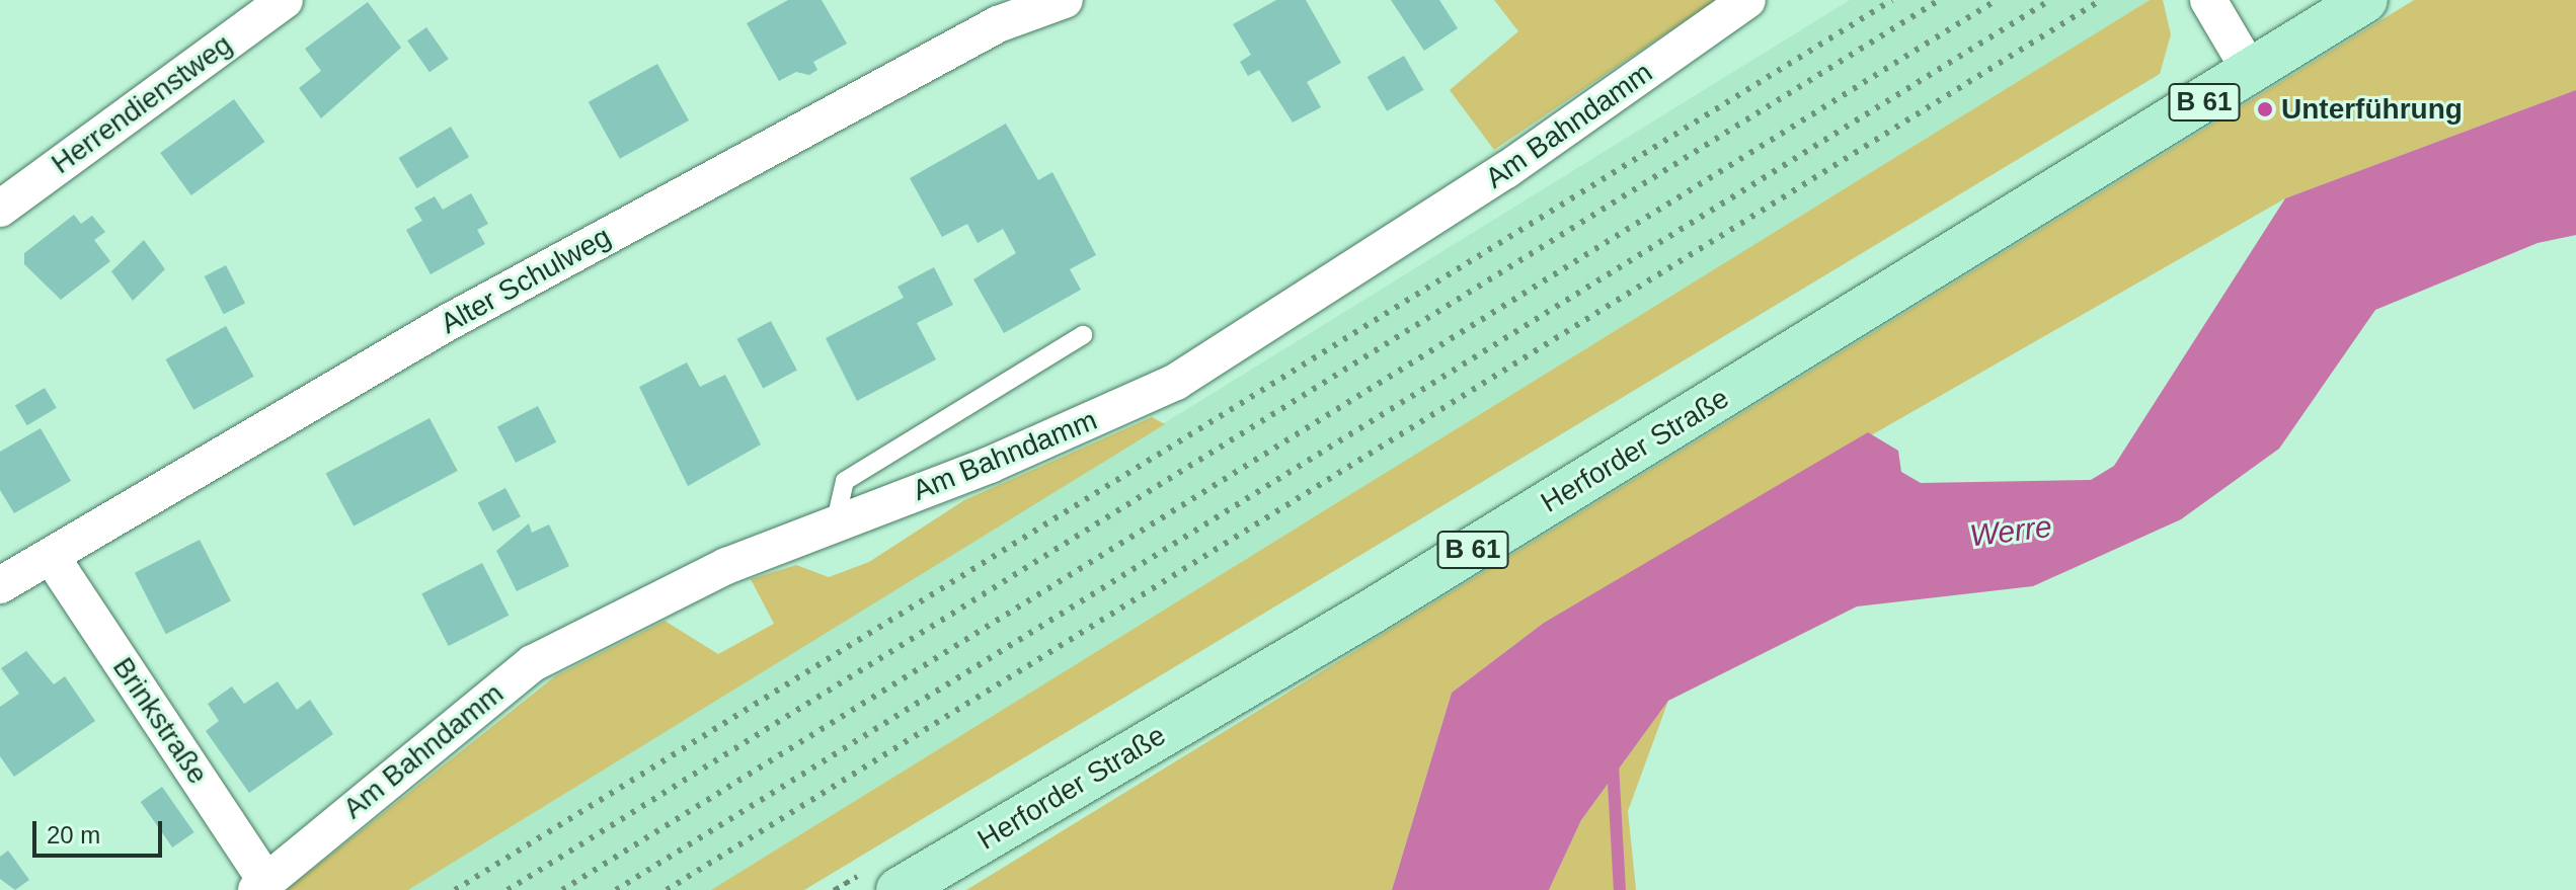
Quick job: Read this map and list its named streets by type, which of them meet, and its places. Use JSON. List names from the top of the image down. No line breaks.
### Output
{"streets":{"main road":["B 61","Herforder Straße"],"street":["Herrendienstweg","Am Bahndamm","Alter Schulweg","Brinkstraße"]},"crossings":[["Am Bahndamm","Brinkstraße"],["Alter Schulweg","Brinkstraße"]],"water":["Werre"],"places":["Unterführung"],"scale_bar":"20 m"}
